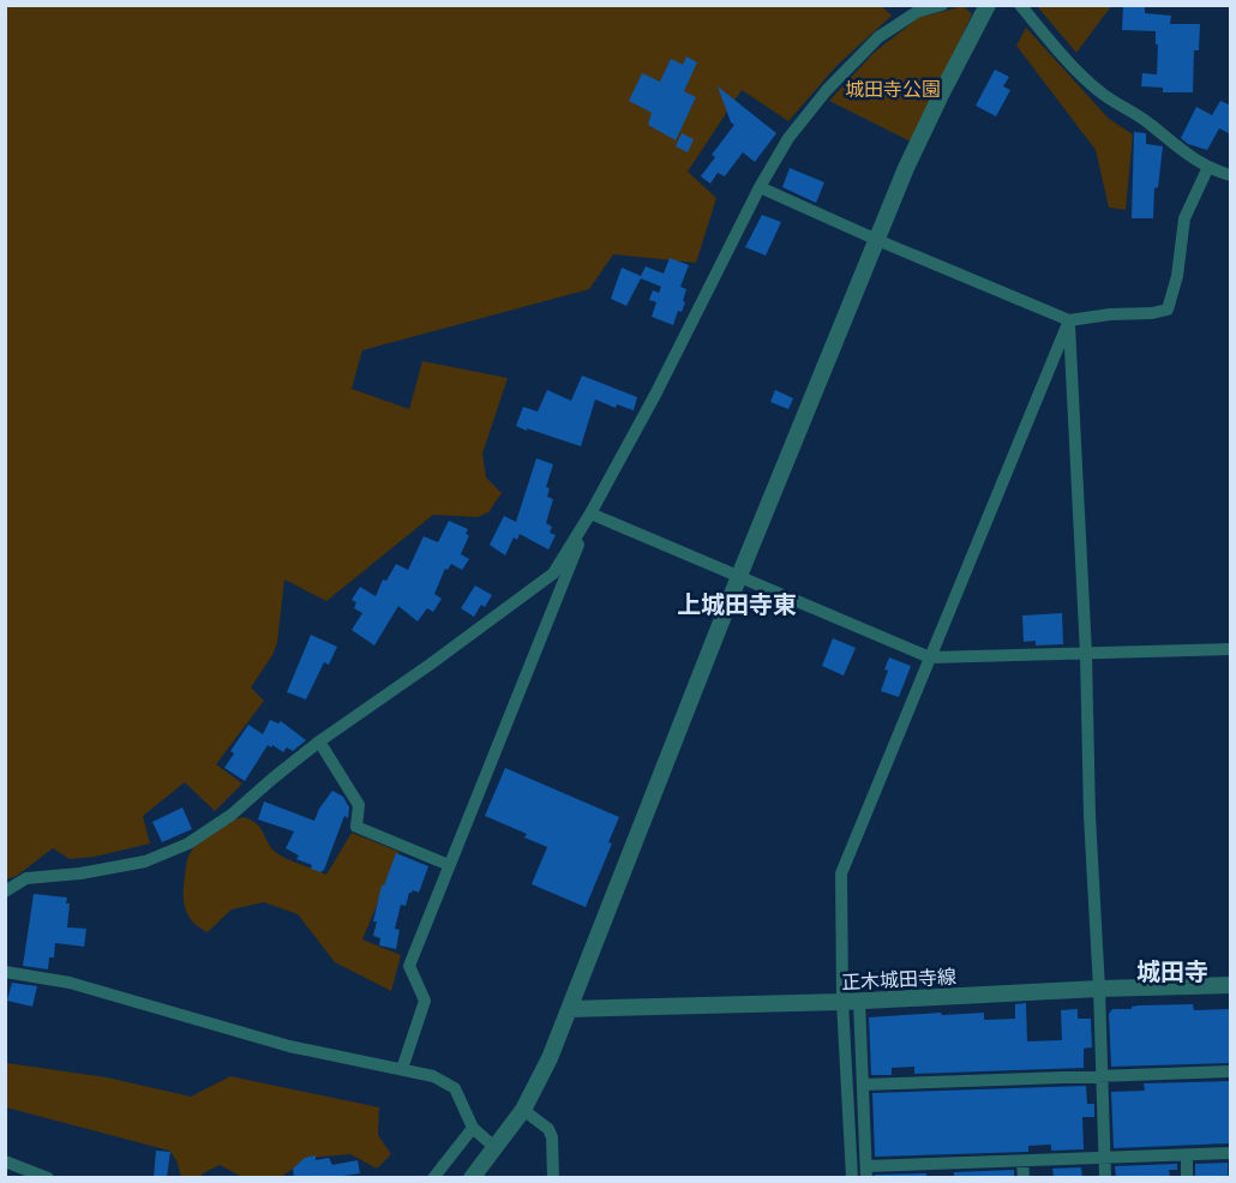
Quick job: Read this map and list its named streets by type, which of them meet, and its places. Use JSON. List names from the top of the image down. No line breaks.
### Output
{"streets":{"street":["正木城田寺線"]},"districts":["上城田寺東","城田寺"],"parks":["城田寺公園"]}
